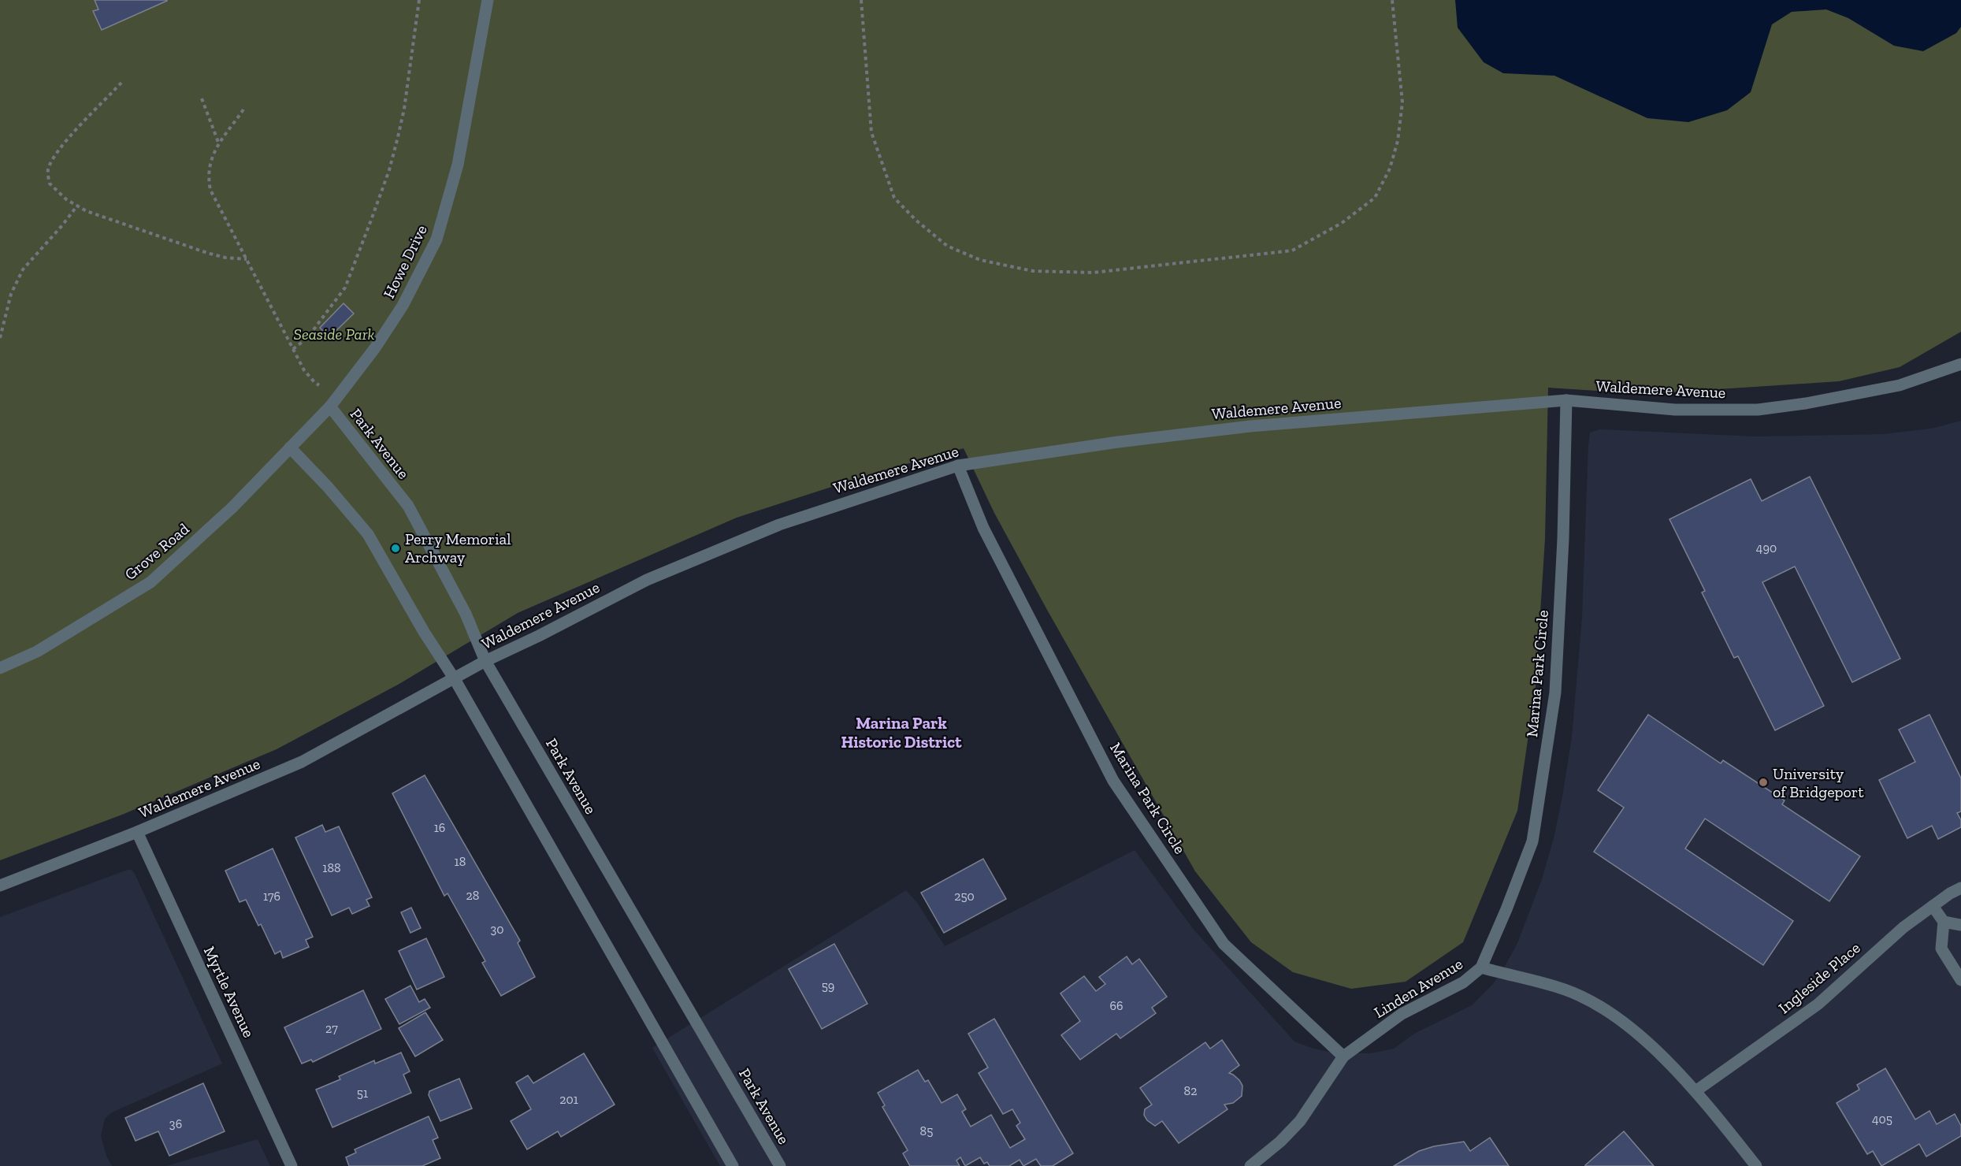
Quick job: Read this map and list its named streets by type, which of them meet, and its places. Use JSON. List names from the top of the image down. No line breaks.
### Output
{"streets":{"street":["Howe Drive","Waldemere Avenue","Park Avenue","Grove Road","Marina Park Circle","Ingleside Place","Linden Avenue","Myrtle Avenue"]},"crossings":[["Howe Drive","Park Avenue"],["Howe Drive","Grove Road"],["Waldemere Avenue","Park Avenue"],["Waldemere Avenue","Marina Park Circle"],["Waldemere Avenue","Myrtle Avenue"],["Marina Park Circle","Linden Avenue"],["Ingleside Place","Linden Avenue"]],"districts":["Marina Park Historic District"],"parks":["Seaside Park"],"places":["Perry Memorial Archway","University of Bridgeport"],"house_numbers":["490","16","18","188","28","176","250","30","59","66","27","82","51","201","405","36","85"]}
